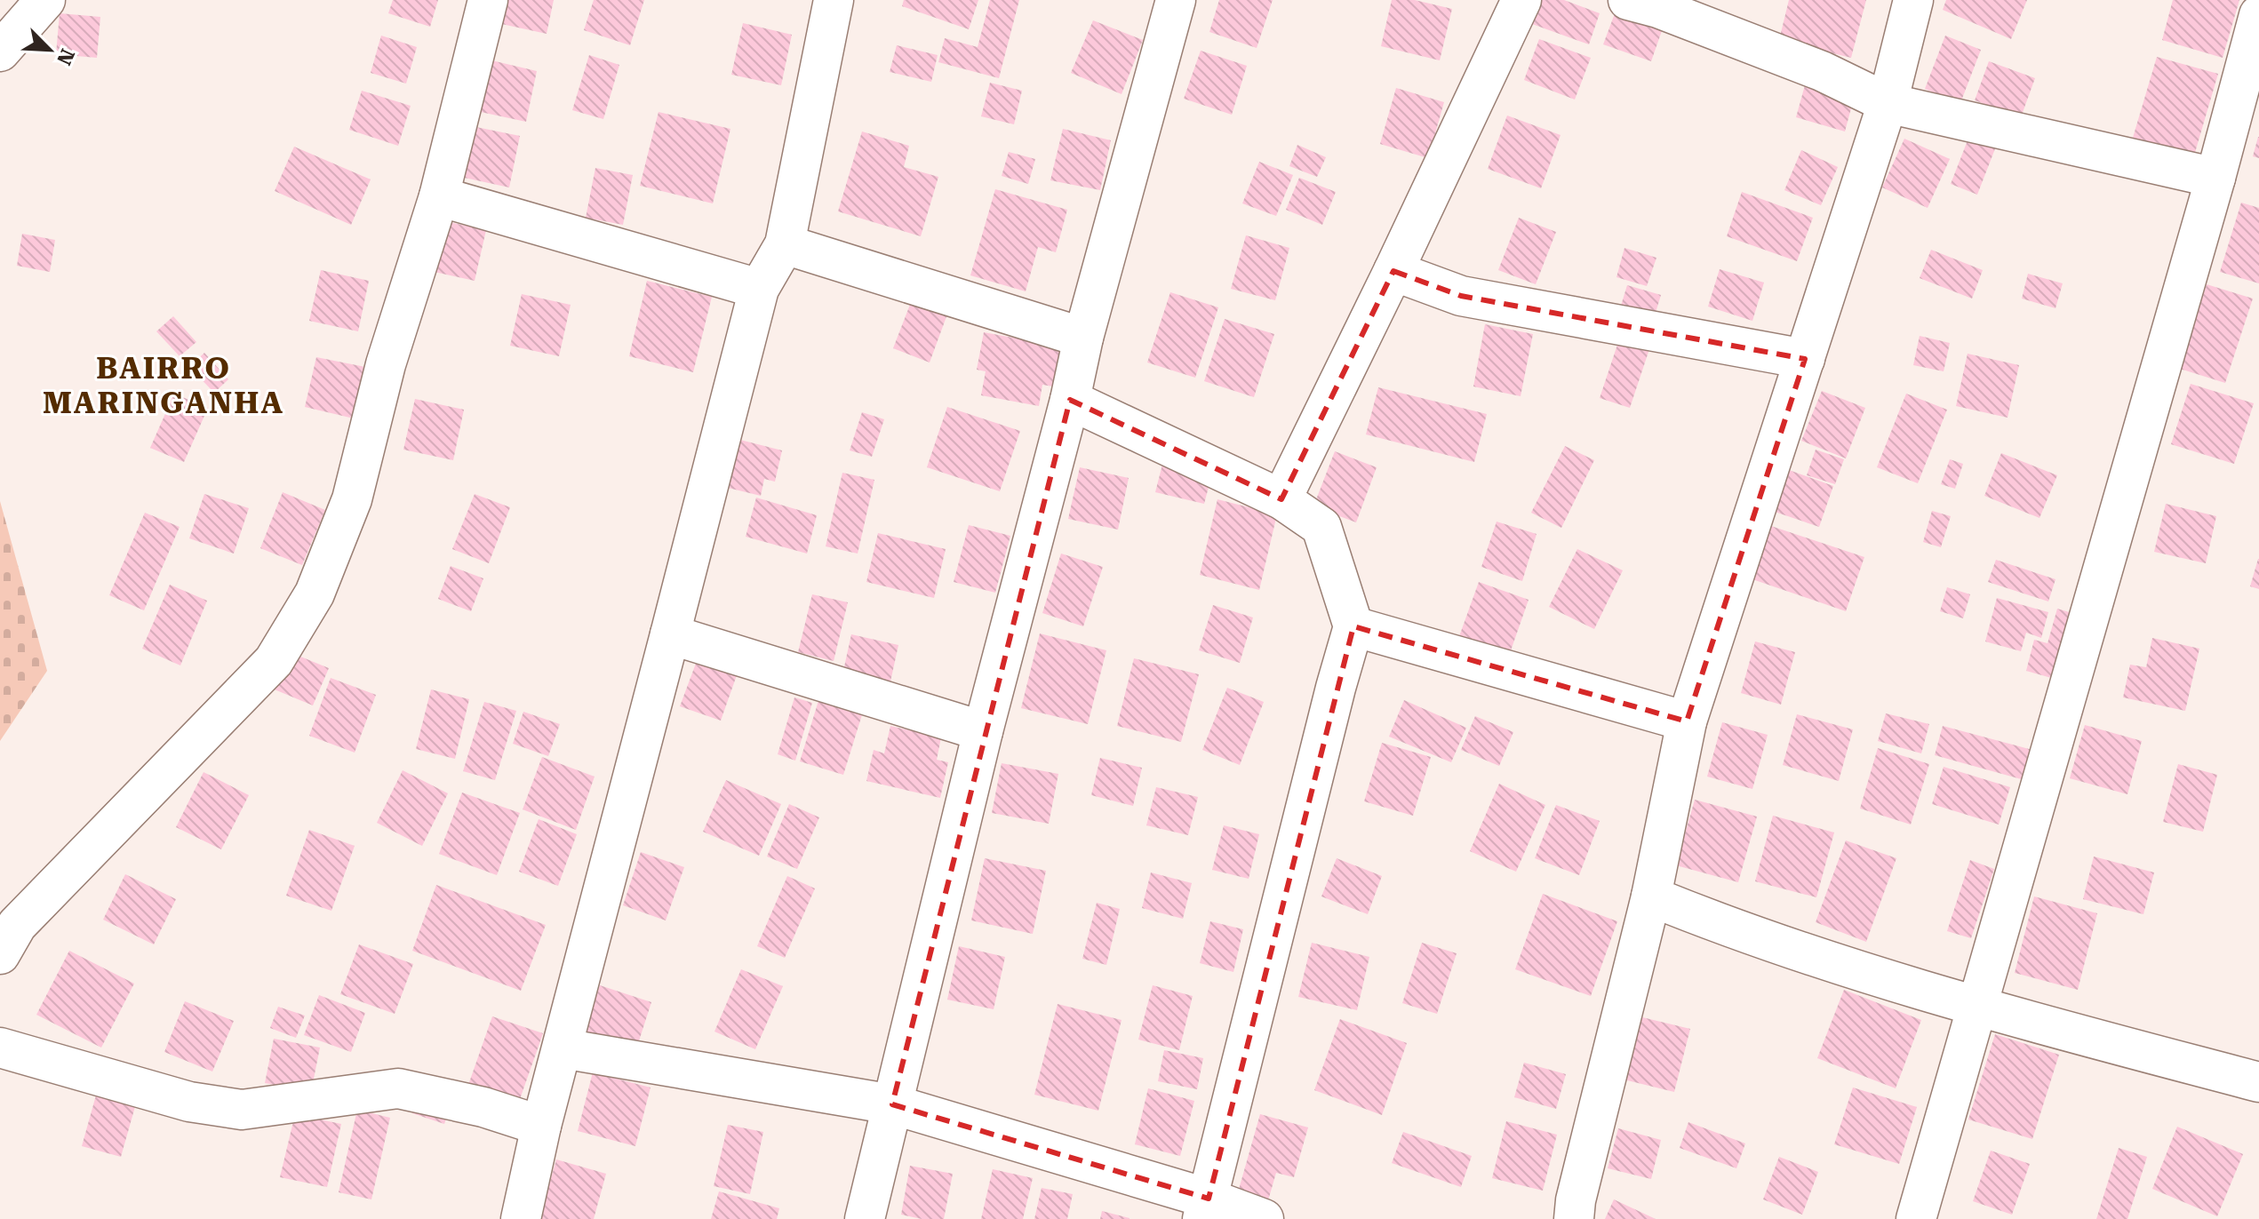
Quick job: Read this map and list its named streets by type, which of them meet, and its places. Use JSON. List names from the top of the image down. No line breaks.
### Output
{"districts":["BAIRRO MARINGANHA"],"north":"bottom right"}
